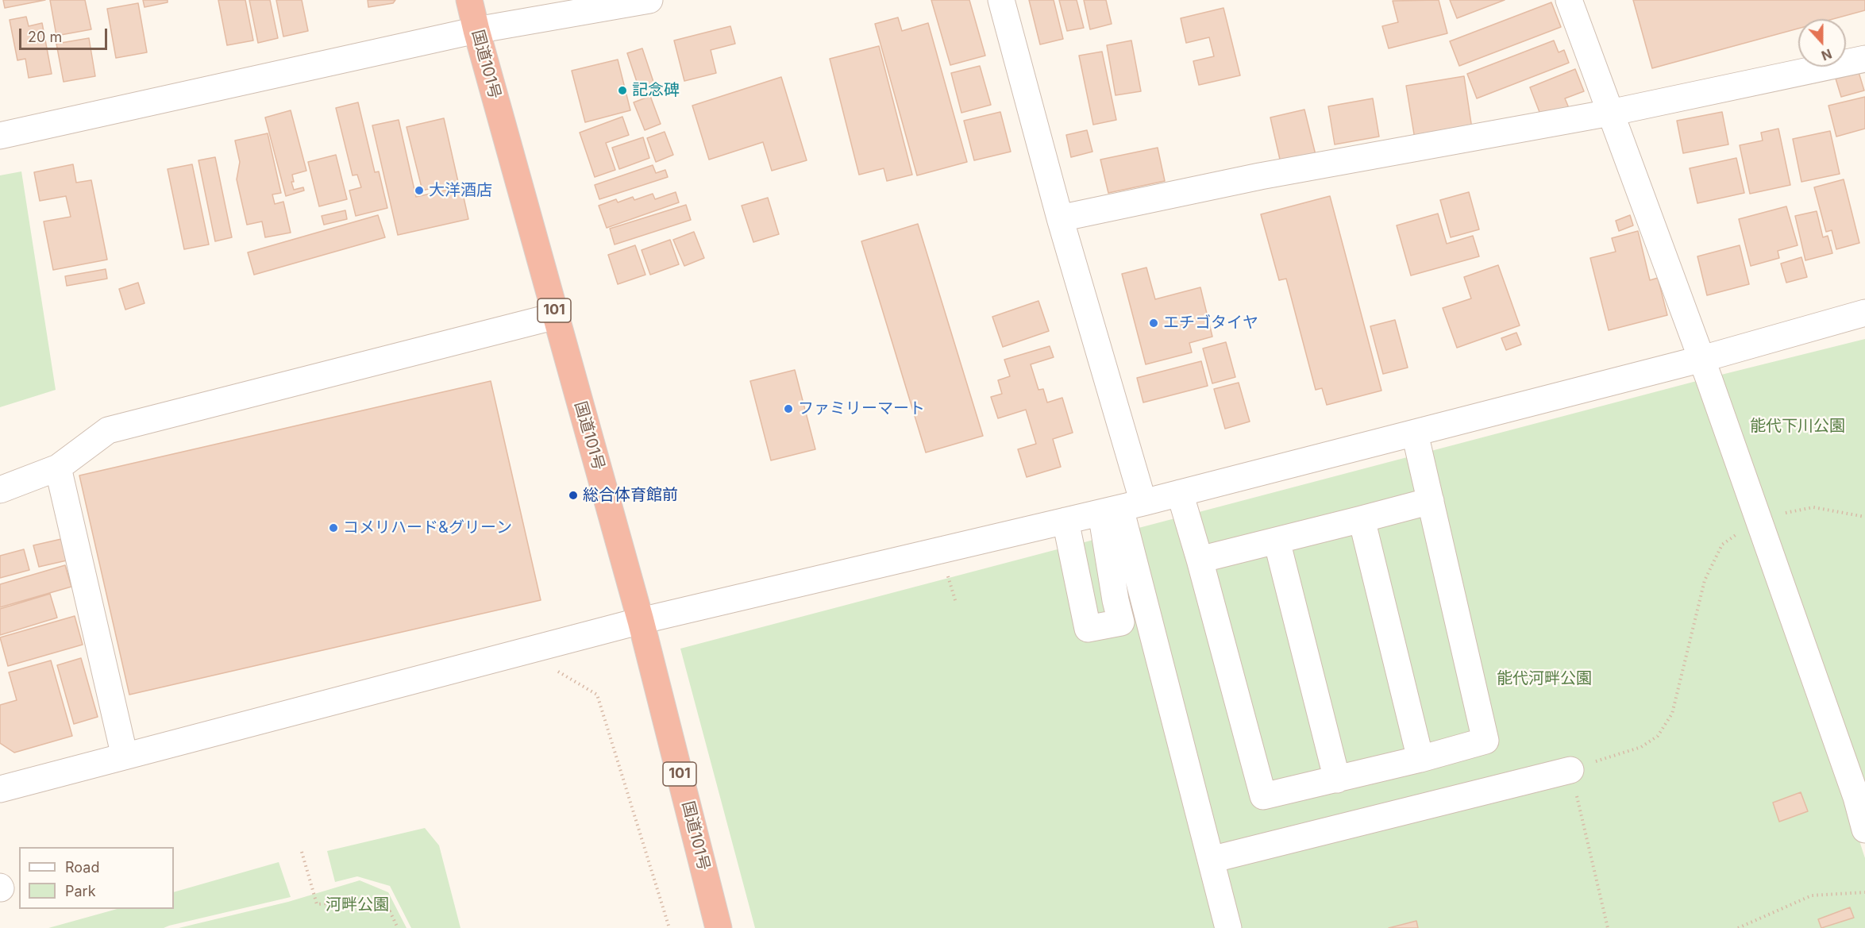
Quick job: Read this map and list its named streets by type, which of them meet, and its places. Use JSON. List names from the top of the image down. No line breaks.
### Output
{"streets":{"highway":["国道101号","101"]},"parks":["能代下川公園","能代河畔公園","河畔公園"],"places":["記念碑","大洋酒店","エチゴタイヤ","ファミリーマート","総合体育館前","コメリハード&グリーン"],"legend":["Road","Park"],"scale_bar":"20 m","north":"bottom"}
